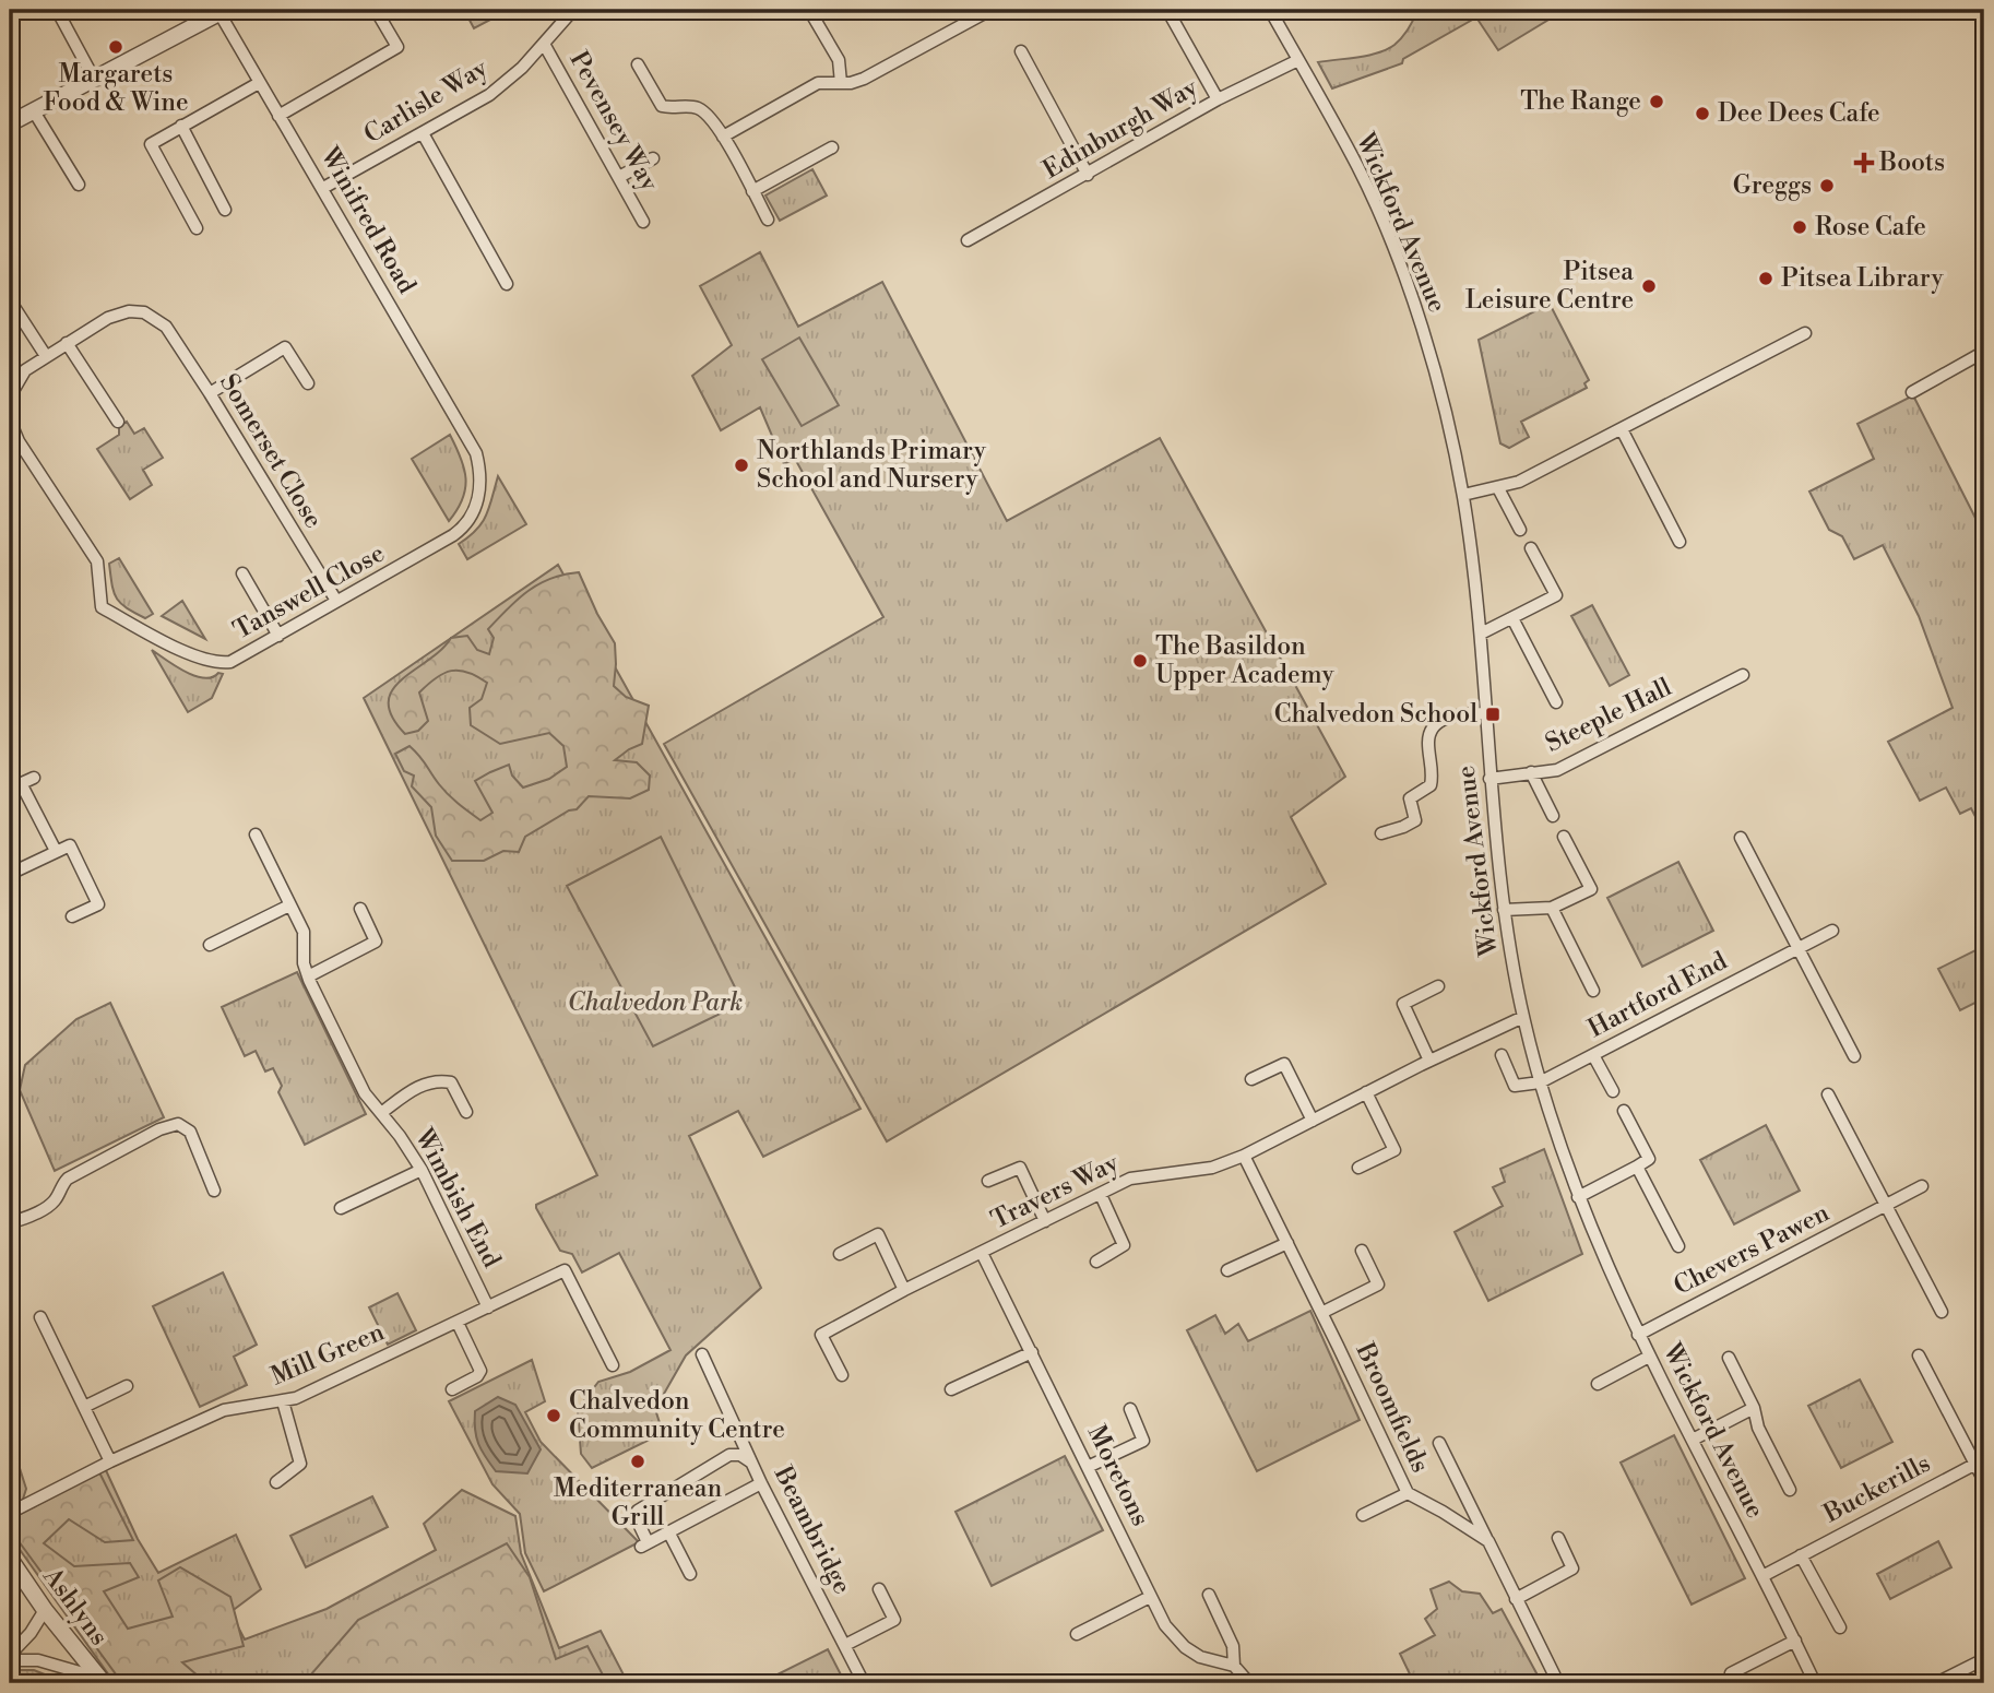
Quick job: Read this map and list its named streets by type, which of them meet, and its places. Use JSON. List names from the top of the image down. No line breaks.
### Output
{"streets":{"street":["Carlisle Way","Pevensey Way","Edinburgh Way","Winifred Road","Wickford Avenue","Somerset Close","Tanswell Close","Steeple Hall","Hartford End","Travers Way","Wimbish End","Chevers Pawen","Mill Green","Broomfields","Moretons","Buckerills","Beambridge","Ashlyns"]},"crossings":[["Carlisle Way","Pevensey Way"],["Carlisle Way","Winifred Road"],["Edinburgh Way","Wickford Avenue"],["Winifred Road","Tanswell Close"],["Wickford Avenue","Steeple Hall"],["Wickford Avenue","Hartford End"],["Wickford Avenue","Travers Way"],["Wickford Avenue","Chevers Pawen"],["Wickford Avenue","Buckerills"],["Somerset Close","Tanswell Close"],["Travers Way","Broomfields"],["Travers Way","Moretons"],["Wimbish End","Mill Green"]],"parks":["Chalvedon Park"],"places":{"other":["Margarets Food & Wine","The Range","Dee Dees Cafe","Greggs","Rose Cafe","Pitsea Library","Pitsea Leisure Centre","Northlands Primary School and Nursery","The Basildon Upper Academy","Chalvedon Community Centre","Mediterranean Grill"],"health":["Boots"],"transit":["Chalvedon School"]}}
